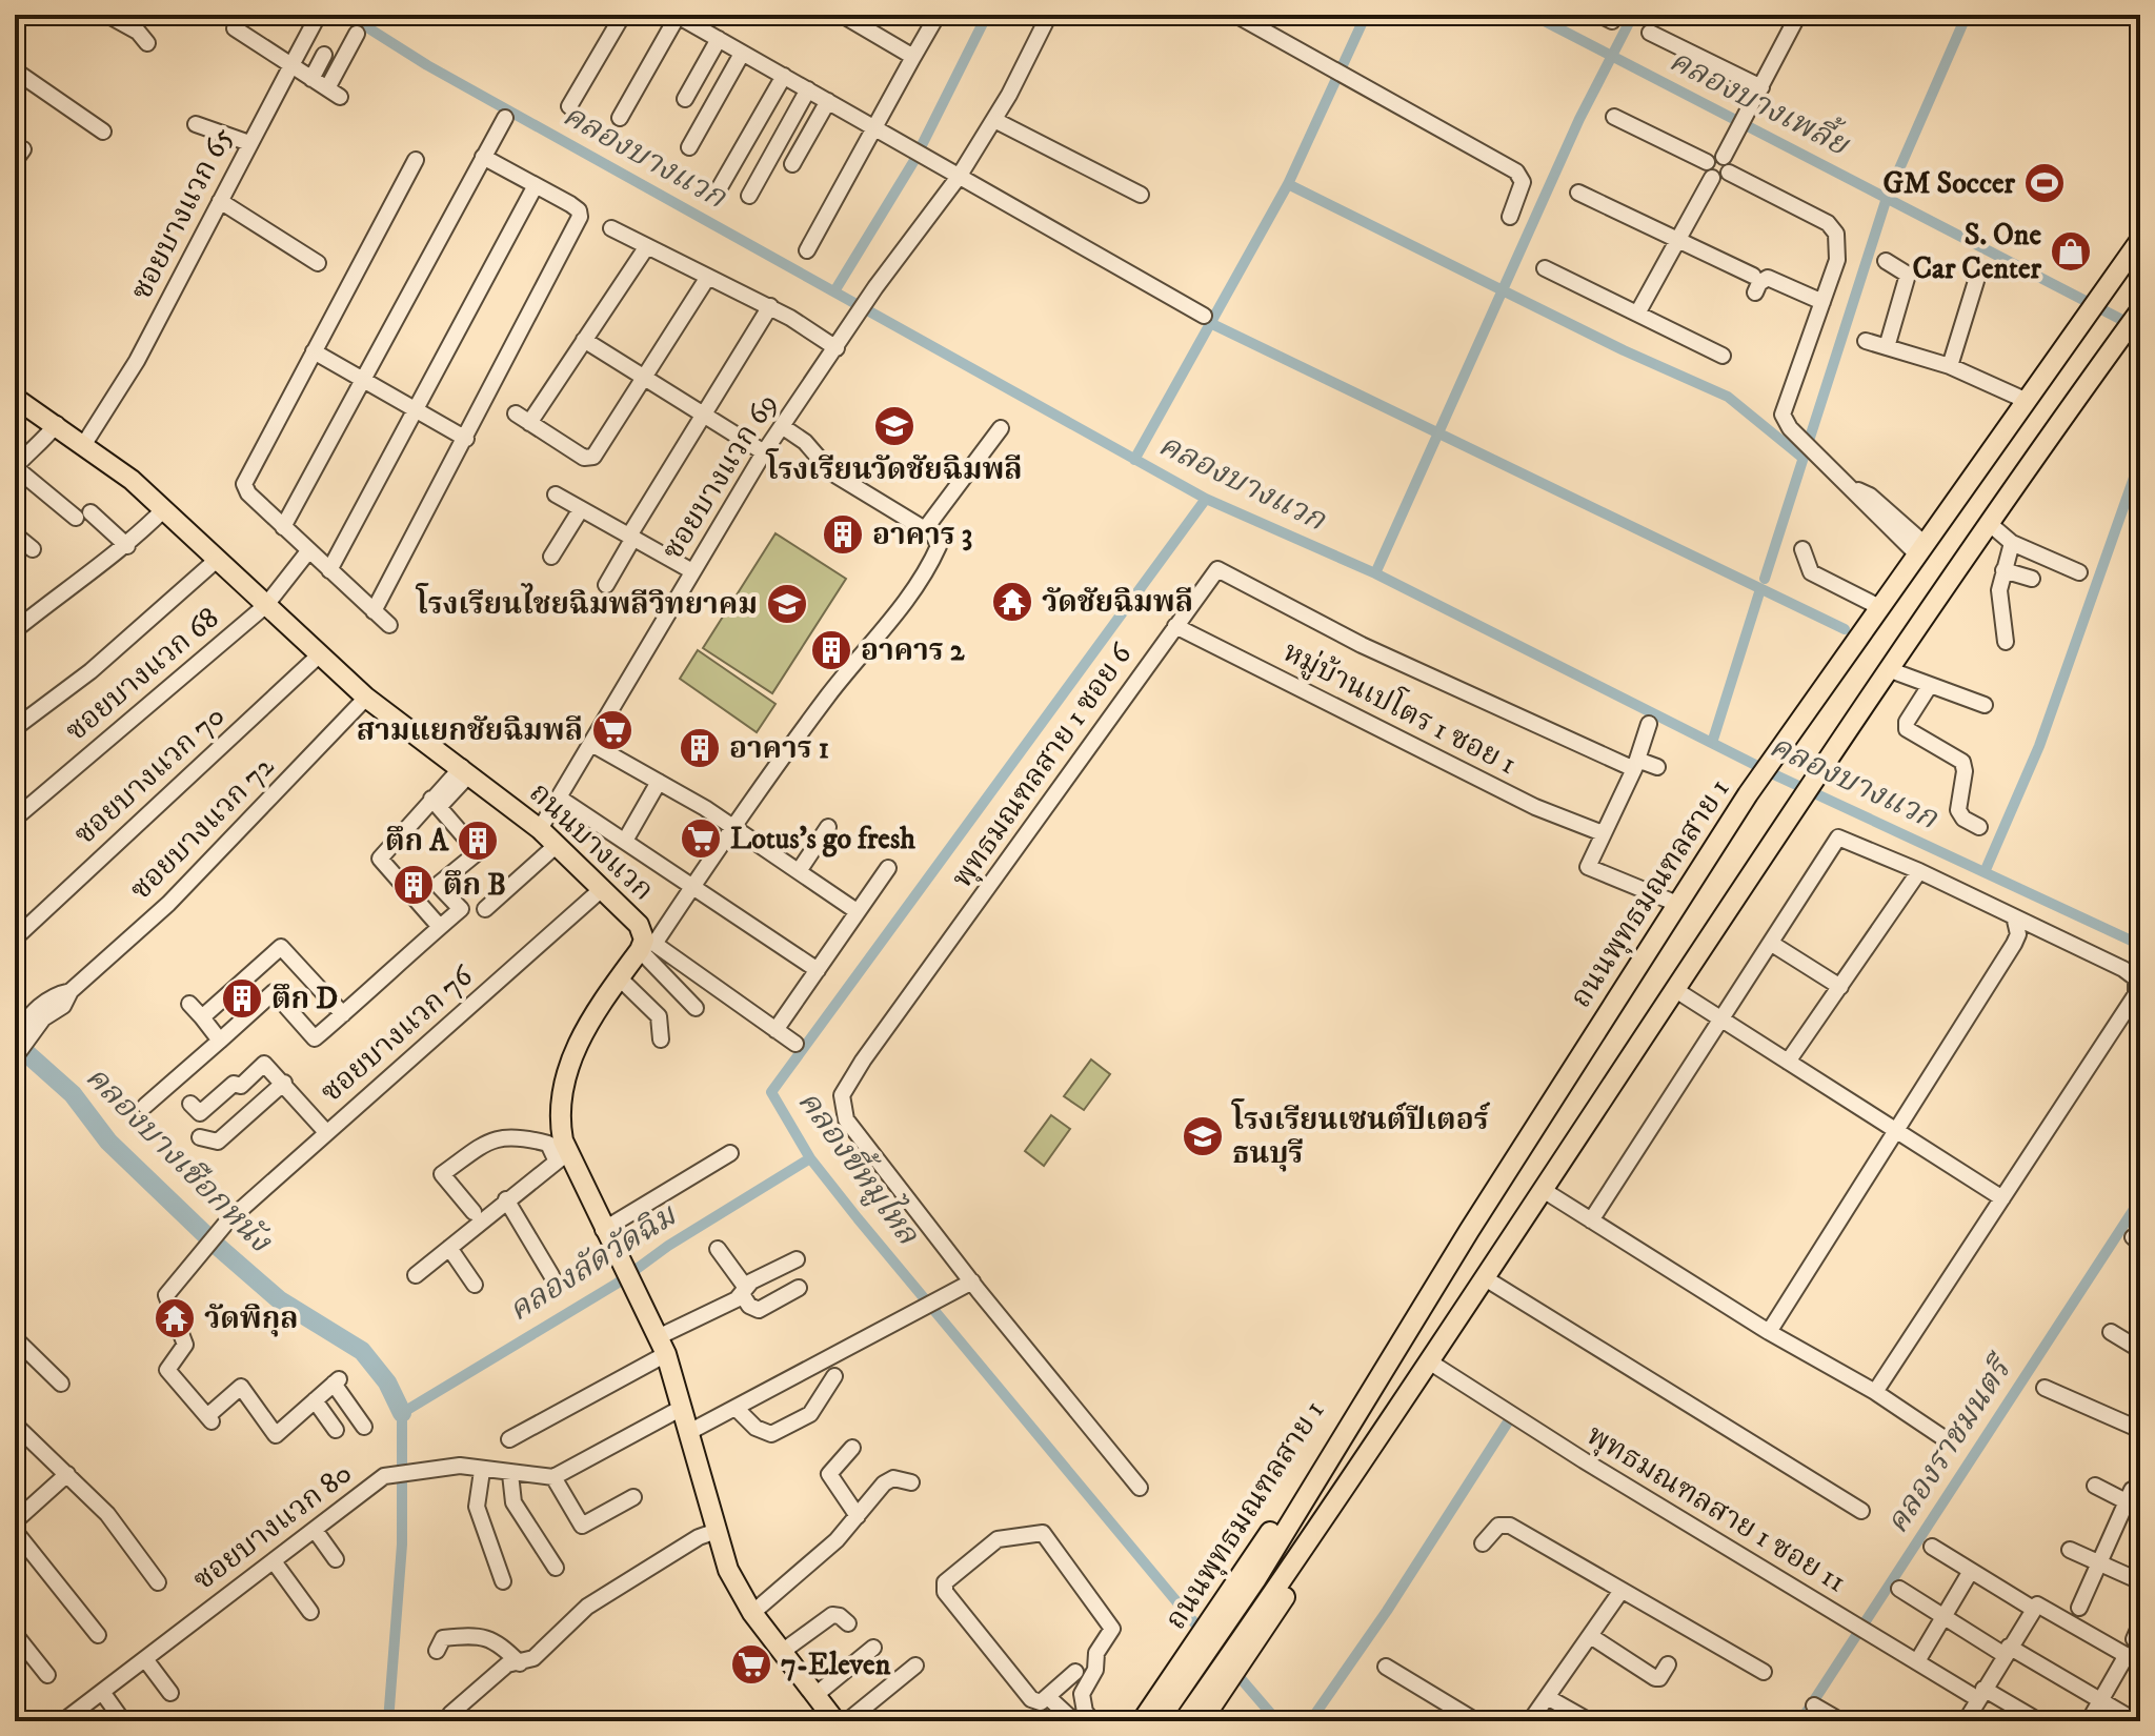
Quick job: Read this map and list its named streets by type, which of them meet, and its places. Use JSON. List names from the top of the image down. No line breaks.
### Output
{"streets":{"main road":["ถนนบางแวก","ถนนพุทธมณฑลสาย 1"],"street":["ซอยบางแวก 65","ซอยบางแวก 69","ซอยบางแวก 68","หมู่บ้านเปโตร 1 ซอย 1","พุทธมณฑลสาย 1 ซอย 6","ซอยบางแวก 70","ซอยบางแวก 72","ซอยบางแวก 76","พุทธมณฑลสาย 1 ซอย 11","ซอยบางแวก 80"]},"crossings":[["ซอยบางแวก 65","ถนนบางแวก"],["ซอยบางแวก 69","ถนนบางแวก"],["ซอยบางแวก 68","ถนนบางแวก"],["หมู่บ้านเปโตร 1 ซอย 1","พุทธมณฑลสาย 1 ซอย 6"],["ซอยบางแวก 70","ถนนบางแวก"],["ซอยบางแวก 72","ถนนบางแวก"],["ถนนบางแวก","ซอยบางแวก 76"]],"water":["คลองบางเพลี้ย","คลองบางแวก","คลองบางเชือกหนัง","คลองขี้หมูไหล","คลองลัดวัดฉิม","คลองราชมนตรี"],"places":{"sports":["GM Soccer"],"shop":["S. One Car Center"],"school or university":["โรงเรียนวัดชัยฉิมพลี","โรงเรียนไชยฉิมพลีวิทยาคม","โรงเรียนเซนต์ปีเตอร์ ธนบุรี"],"building":["อาคาร 3","อาคาร 2","อาคาร 1","ตึก A","ตึก B","ตึก D"],"temple":["วัดชัยฉิมพลี","วัดพิกุล"],"supermarket":["สามแยกชัยฉิมพลี","Lotus's go fresh","7-Eleven"]}}
